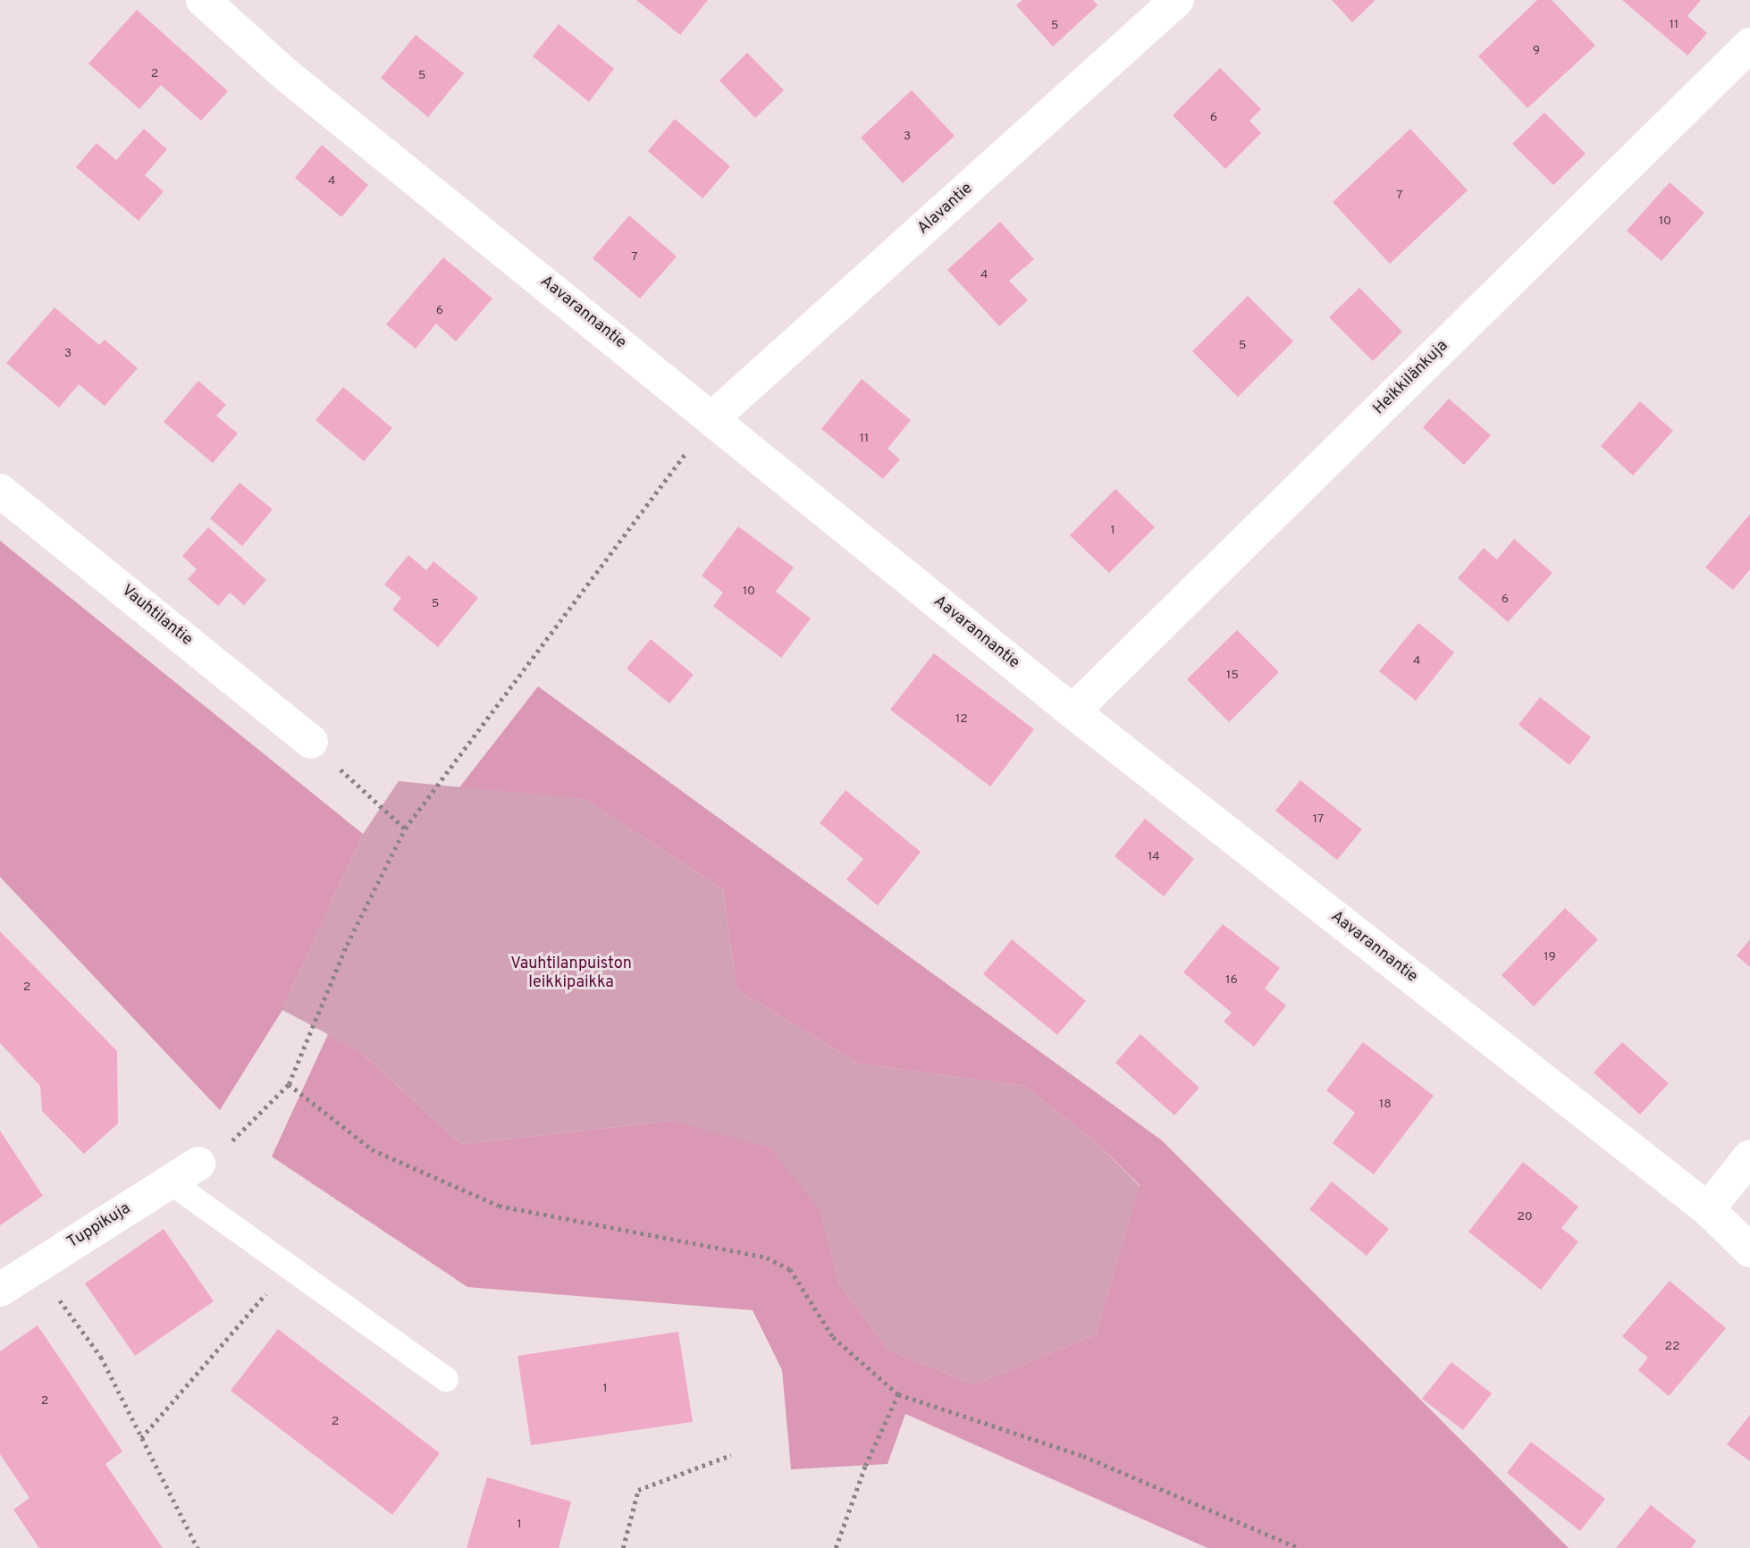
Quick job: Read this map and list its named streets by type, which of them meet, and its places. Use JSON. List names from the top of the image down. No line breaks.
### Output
{"streets":{"street":["Alavantie","Aavarannantie","Heikkilänkuja","Vauhtilantie","Tuppikuja"]},"crossings":[["Alavantie","Aavarannantie"],["Aavarannantie","Heikkilänkuja"]],"parks":["Vauhtilanpuiston leikkipaikka"],"house_numbers":["11","5","9","2","5","6","3","4","7","10","7","4","6","5","3","11","1","10","6","5","4","15","12","17","14","19","16","2","18","20","22","1","2","2","1"]}
